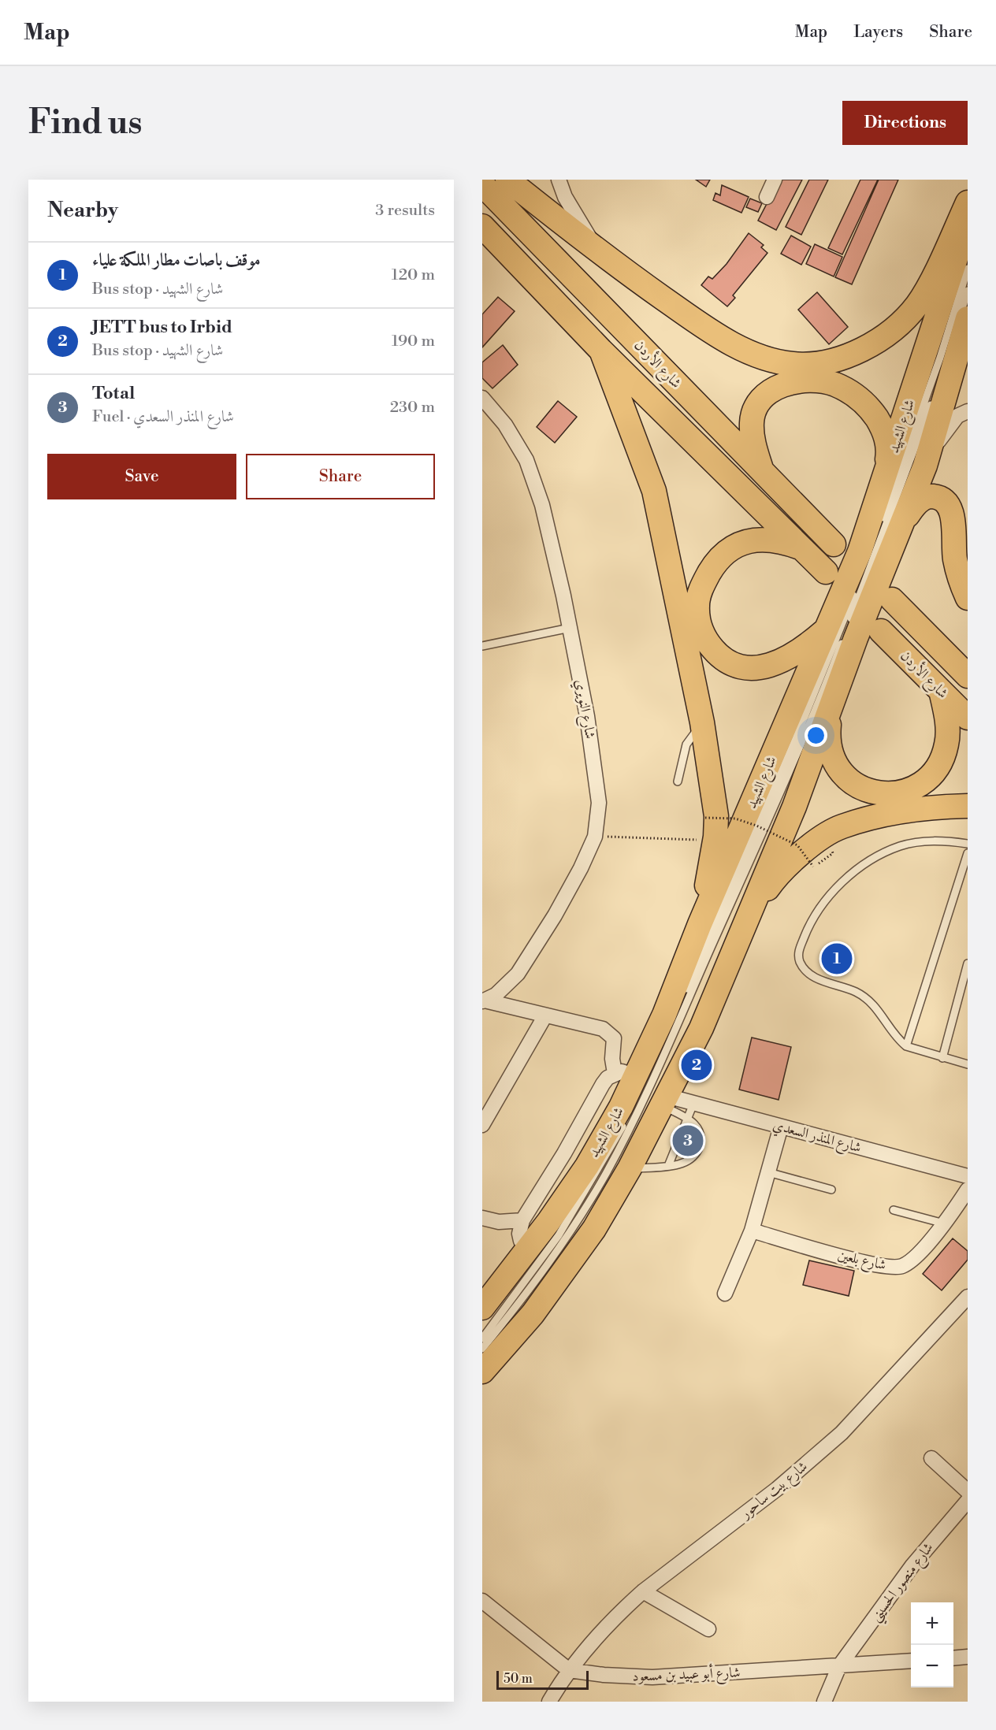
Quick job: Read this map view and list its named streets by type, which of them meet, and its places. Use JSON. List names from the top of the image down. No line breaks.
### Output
{"streets":{"highway":["شارع الأردن","شارع الشهيد"],"street":["شارع النويري","شارع المنذر السعدي","شارع بلعين","شارع بيت ساحور","شارع منصور الحسيني","شارع أبو عبيد بن مسعود"]},"crossings":[["شارع بيت ساحور","شارع أبو عبيد بن مسعود"],["شارع منصور الحسيني","شارع أبو عبيد بن مسعود"]],"scale_bar":"50 m","page":{"header":"Map","nav":["Map","Layers","Share"],"buttons":["Directions",["Save","Share"]],"title":"Find us","heading":["Nearby","3 results"],"list":[{"mark":"1","name":"موقف باصات مطار الملكة علياء","note":"Bus stop · شارع الشهيد","value":"120 m"},{"mark":"2","name":"JETT bus to Irbid","note":"Bus stop · شارع الشهيد","value":"190 m"},{"mark":"3","name":"Total","note":"Fuel · شارع المنذر السعدي","value":"230 m"}],"pins":["1","2","3"],"map_buttons":["+","−"],"scale":"50 m"}}
